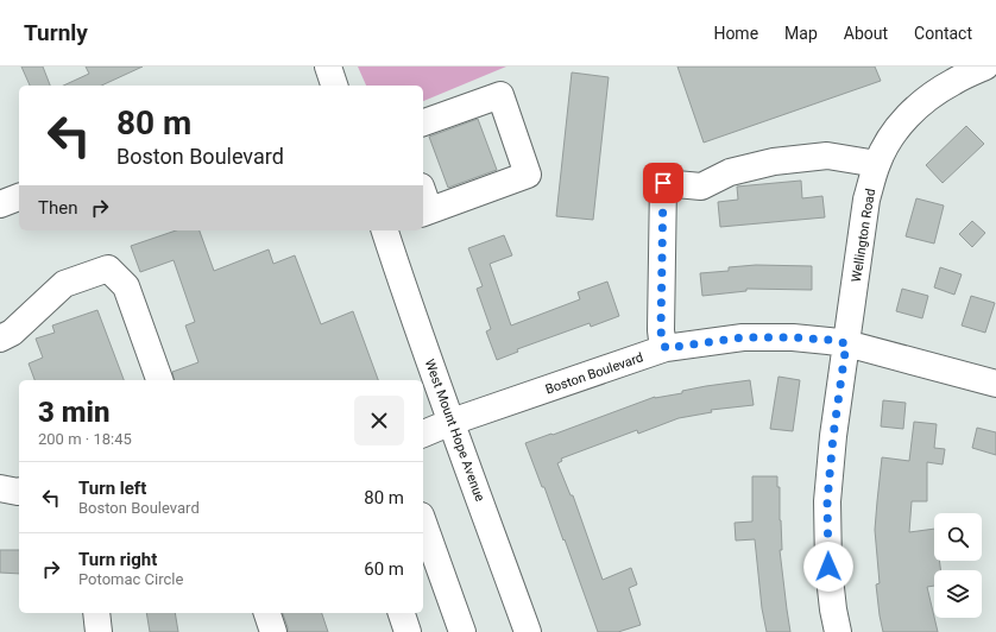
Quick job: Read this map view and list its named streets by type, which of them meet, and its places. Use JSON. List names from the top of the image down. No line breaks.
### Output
{"streets":{"street":["Wellington Road","Boston Boulevard","West Mount Hope Avenue"]},"crossings":[["Wellington Road","Boston Boulevard"],["Boston Boulevard","West Mount Hope Avenue"]],"page":{"header":"Turnly","nav":["Home","Map","About","Contact"],"turn":["80 m","Boston Boulevard"],"then":"Then","heading":["3 min","200 m · 18:45"],"list":[{"name":"Turn left","note":"Boston Boulevard","value":"80 m"},{"name":"Turn right","note":"Potomac Circle","value":"60 m"}]}}
